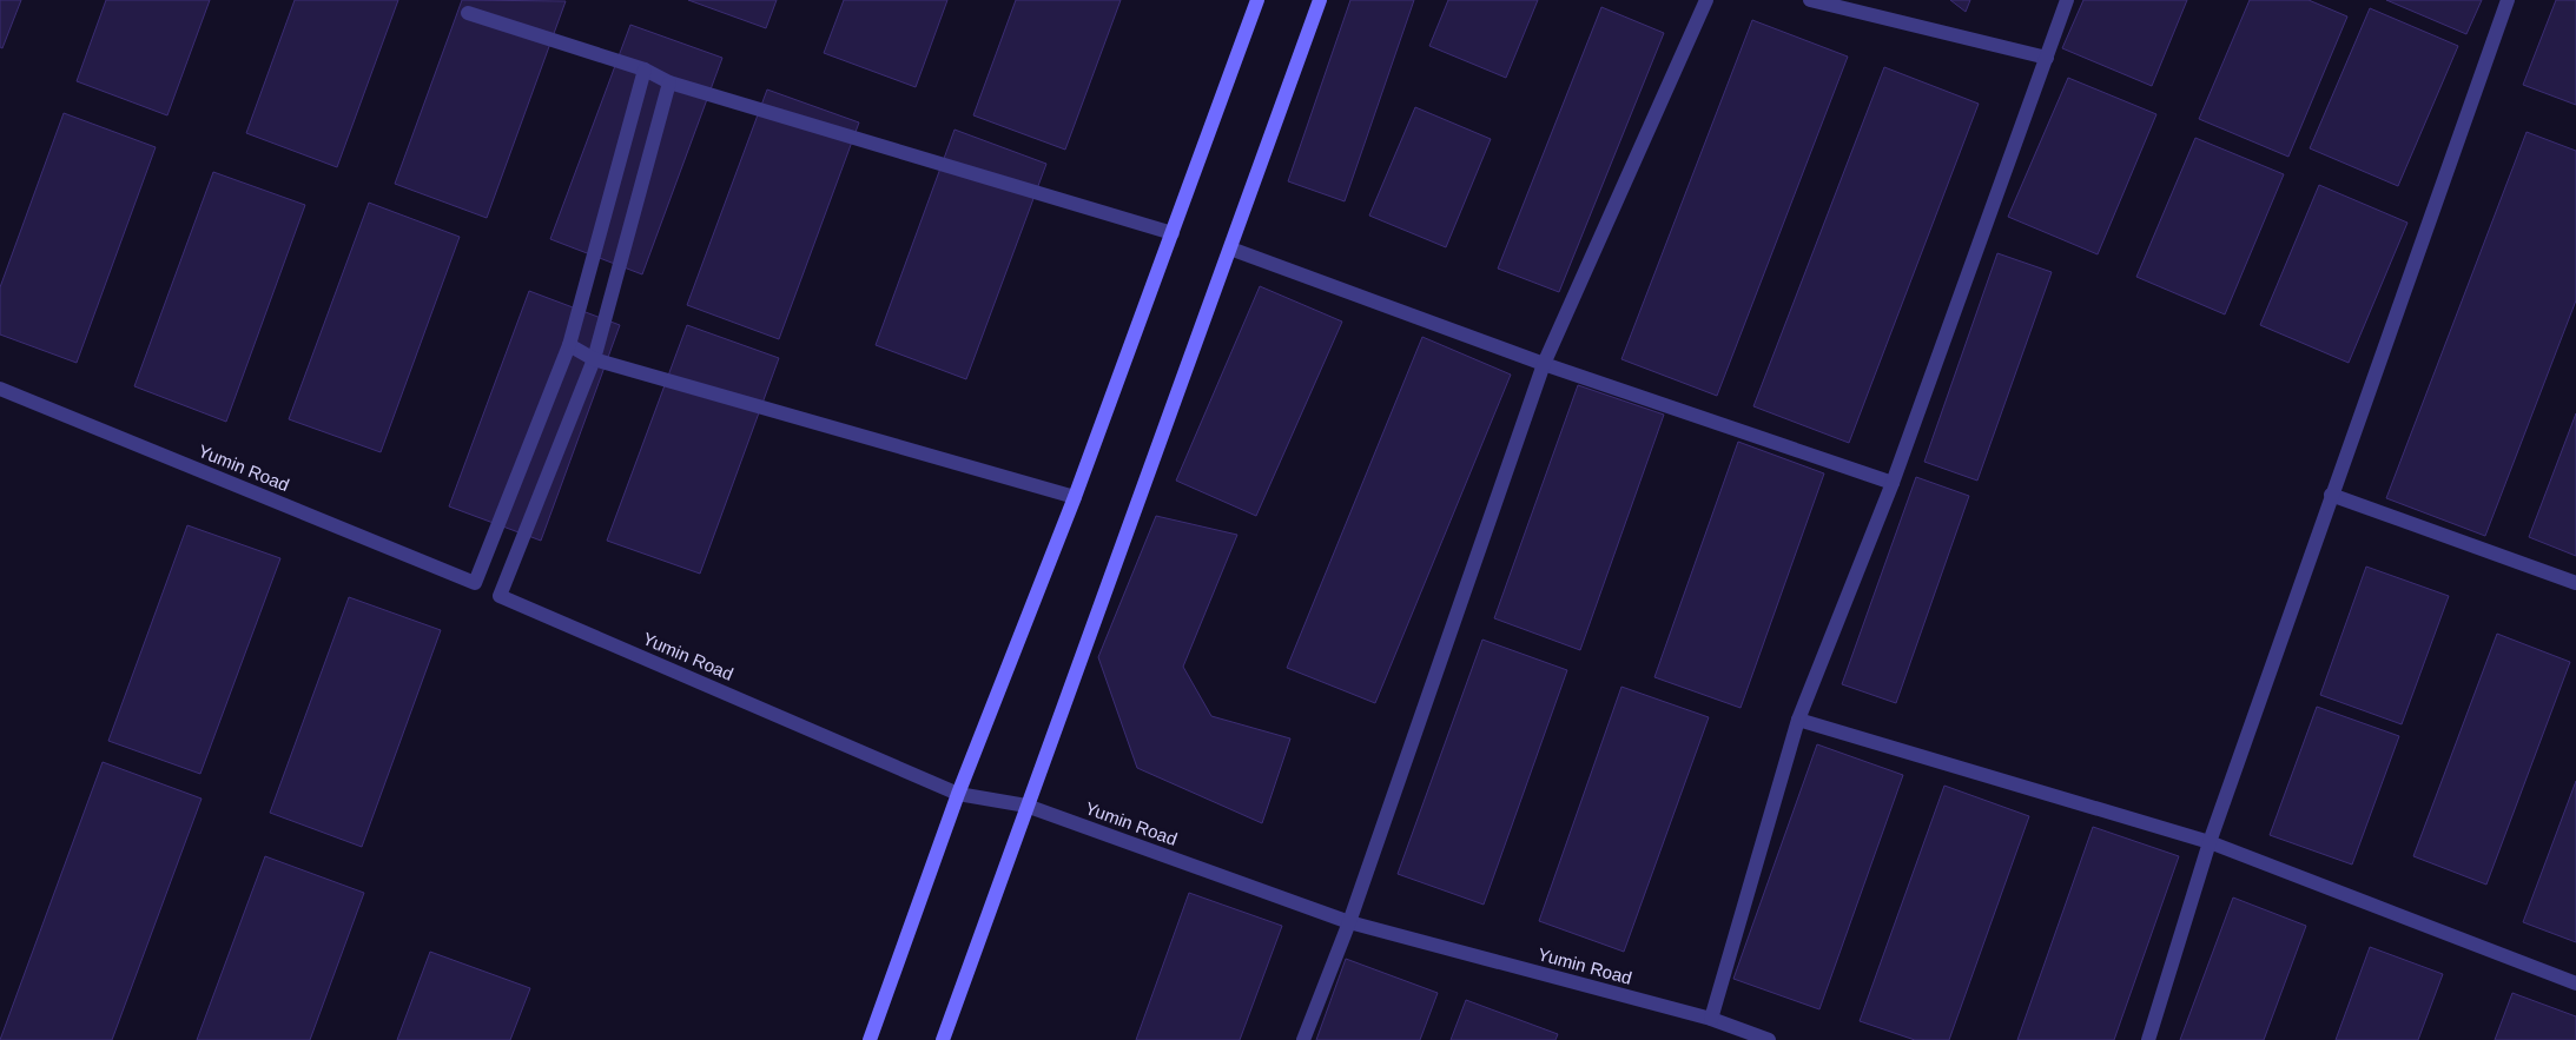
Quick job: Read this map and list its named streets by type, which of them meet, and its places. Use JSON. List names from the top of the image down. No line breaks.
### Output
{"streets":{"street":["Yumin Road"]}}
